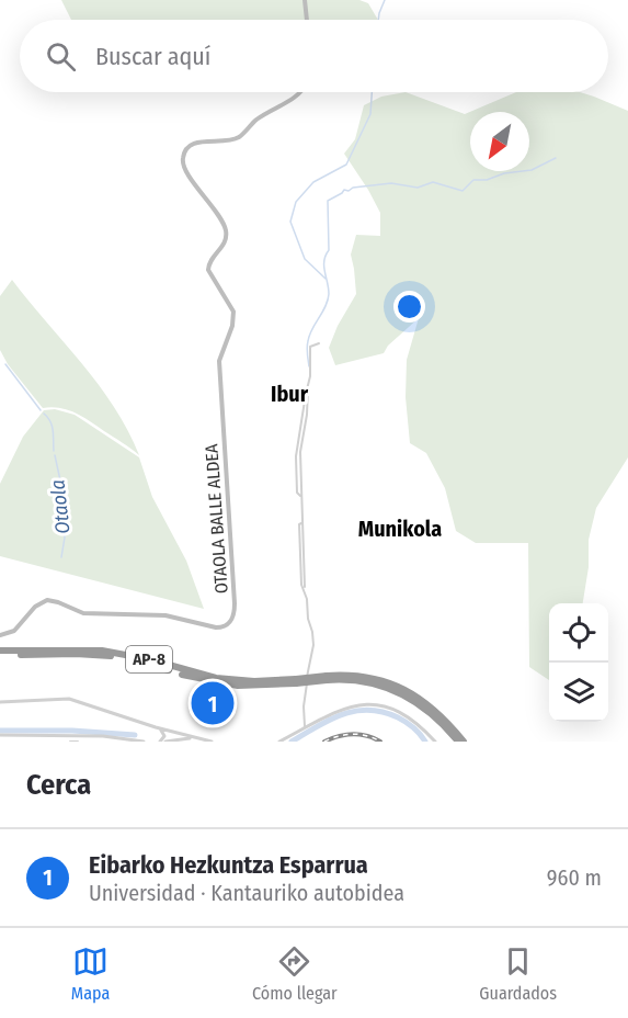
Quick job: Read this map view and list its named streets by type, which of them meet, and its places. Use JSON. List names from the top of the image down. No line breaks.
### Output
{"streets":{"highway":["AP-8"],"main road":["OTAOLA BALLE ALDEA"]},"districts":["Ibur","Munikola"],"water":["Otaola"],"north":"bottom left","page":{"search":"Buscar aquí","pins":"1","heading":"Cerca","list":[{"mark":"1","name":"Eibarko Hezkuntza Esparrua","note":"Universidad · Kantauriko autobidea","value":"960 m"}],"nav":["Mapa","Cómo llegar","Guardados"]}}
